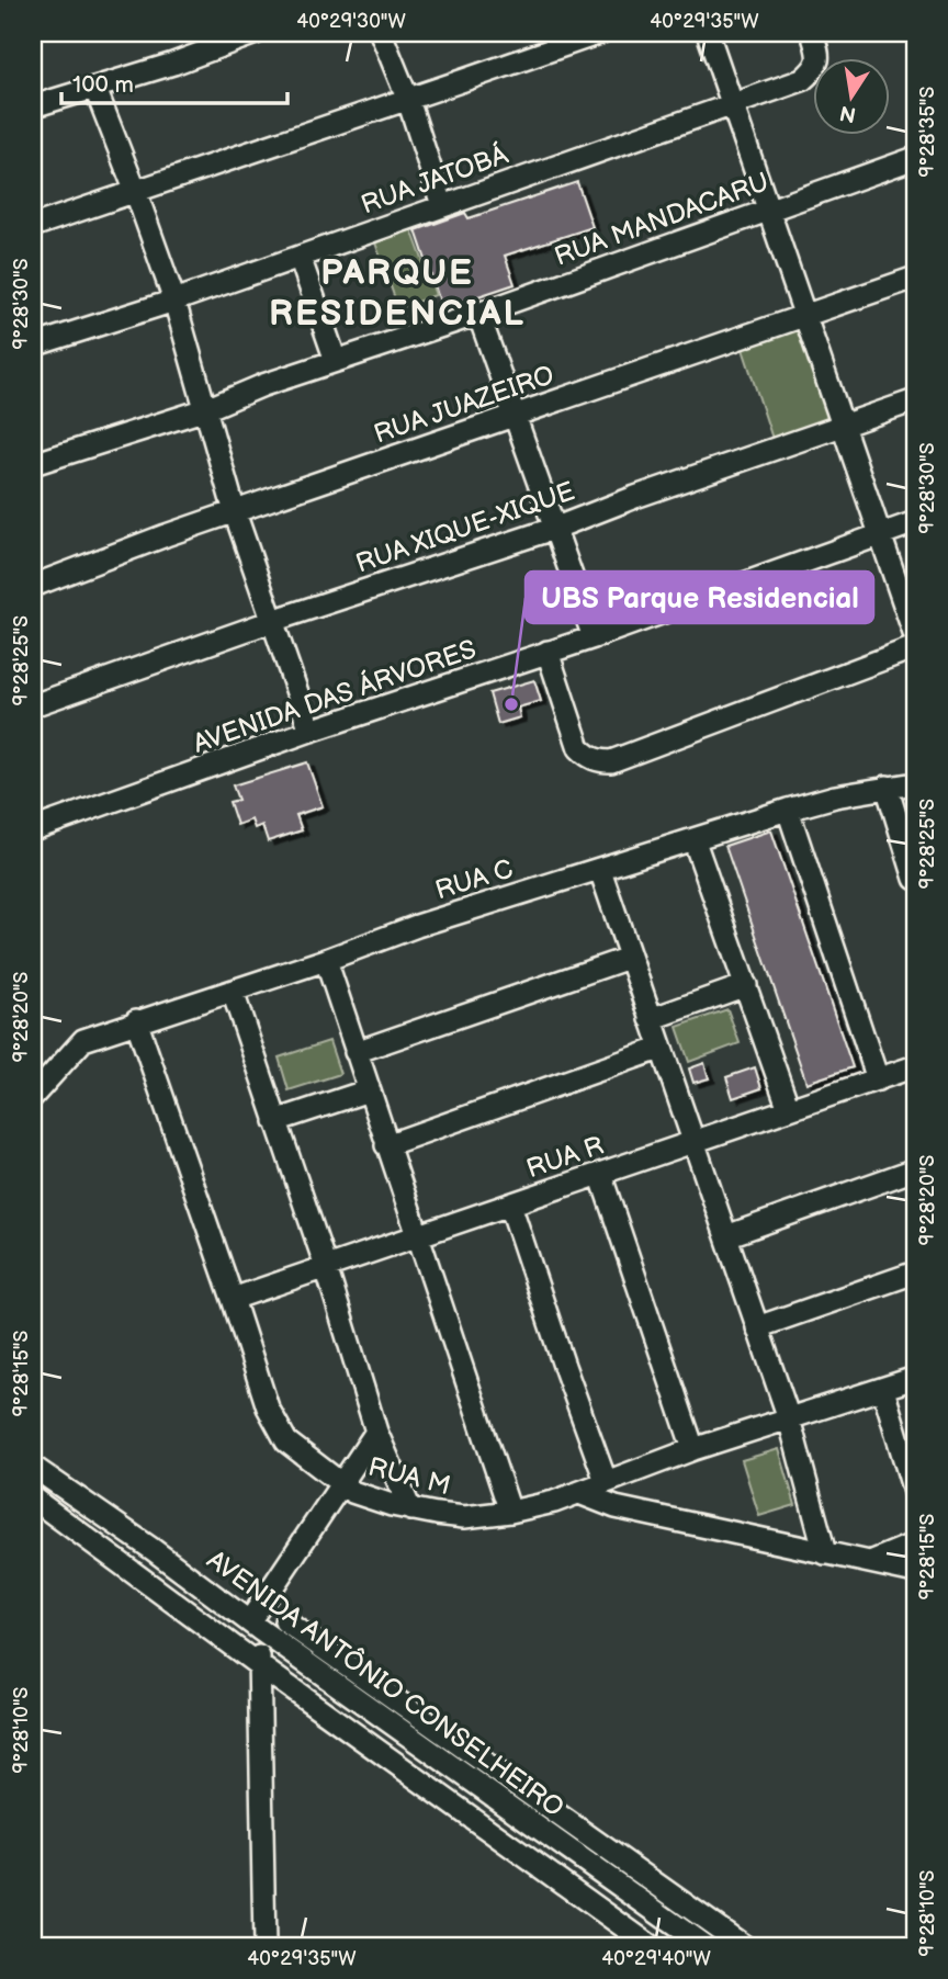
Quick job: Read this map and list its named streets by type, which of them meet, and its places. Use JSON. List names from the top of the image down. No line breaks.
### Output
{"streets":{"street":["RUA JATOBÁ","RUA MANDACARU","RUA JUAZEIRO","RUA XIQUE-XIQUE","AVENIDA DAS ÁRVORES","RUA C","RUA R","RUA M","AVENIDA ANTÔNIO CONSELHEIRO"]},"crossings":[["RUA C","RUA M"],["RUA R","RUA M"]],"districts":["PARQUE RESIDENCIAL"],"places":["UBS Parque Residencial"],"scale_bar":"100 m","north":"bottom","coordinates":["40°29'30\"W","40°29'35\"W","9°28'35\"S","9°28'30\"S","9°28'25\"S","9°28'20\"S","9°28'15\"S","9°28'10\"S","40°29'40\"W"]}
